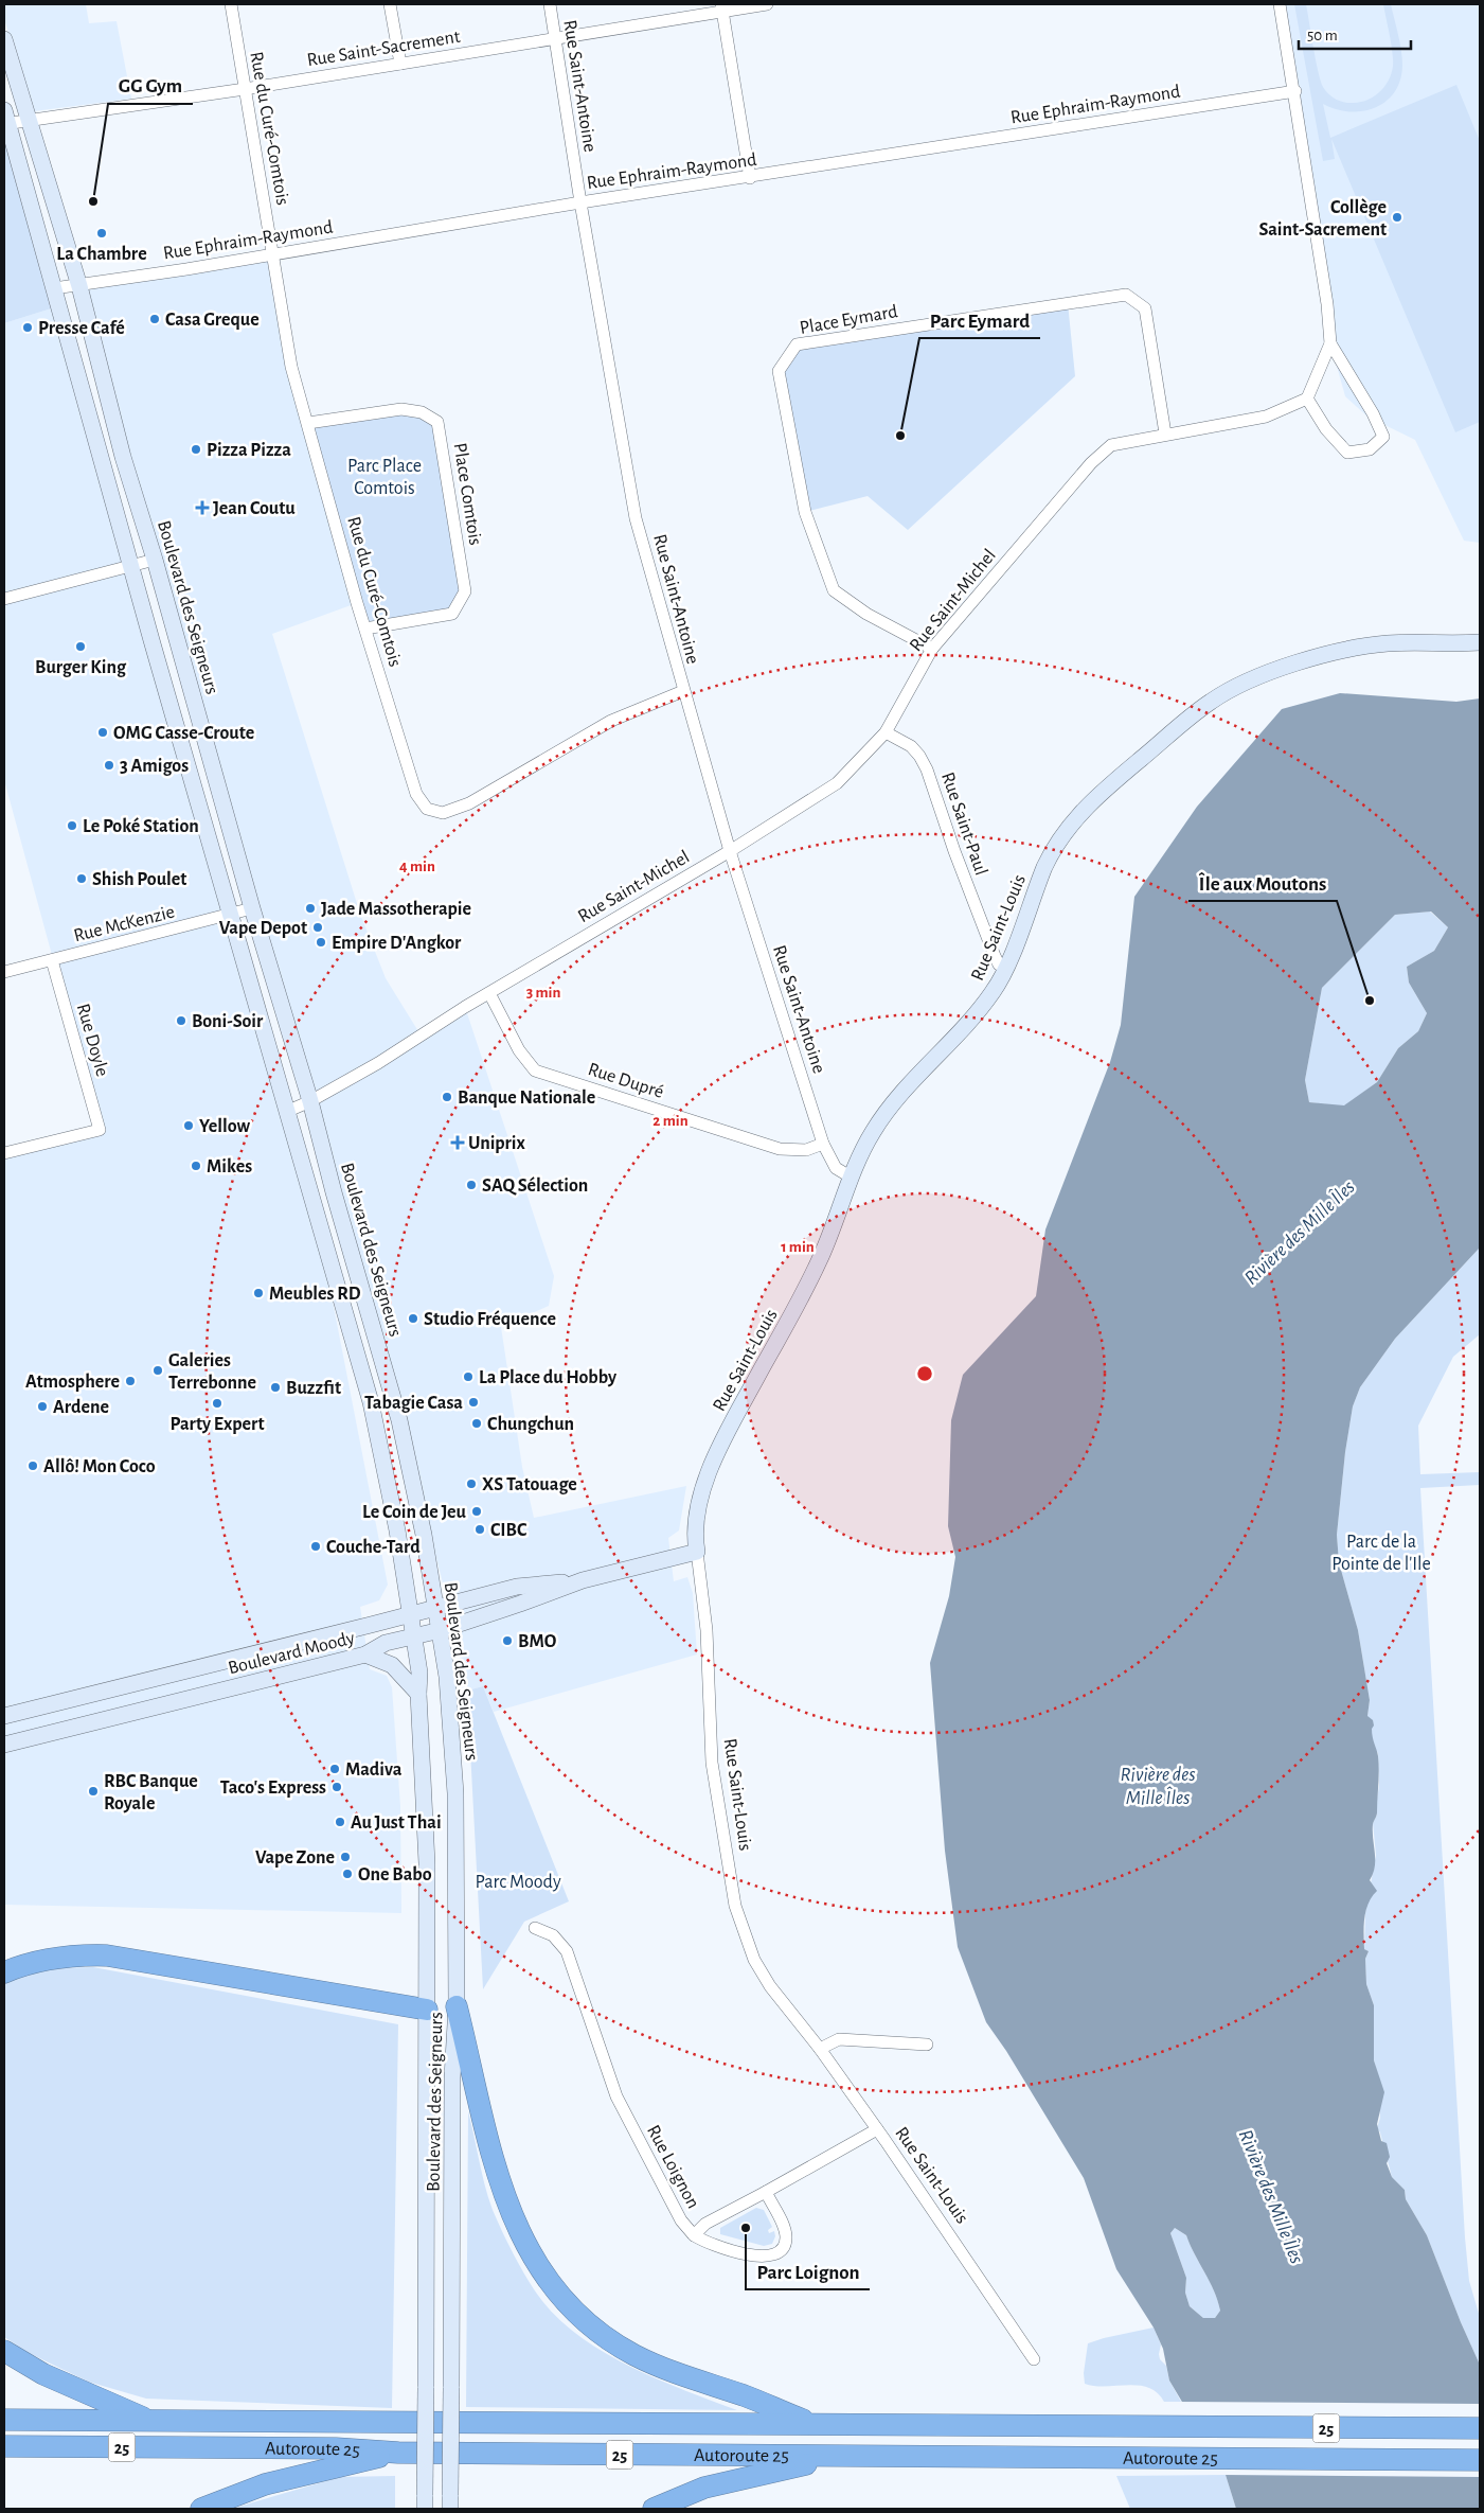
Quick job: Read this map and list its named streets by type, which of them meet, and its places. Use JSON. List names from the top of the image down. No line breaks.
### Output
{"streets":{"highway":["25","Autoroute 25"],"main road":["Boulevard des Seigneurs","Rue Saint-Louis","Boulevard Moody"],"street":["Rue Saint-Sacrement","Rue Saint-Antoine","Rue Ephraim-Raymond","Rue du Curé-Comtois","Place Eymard","Place Comtois","Rue Saint-Michel","Rue Saint-Paul","Rue McKenzie","Rue Doyle","Rue Dupré","Rue Loignon"]},"crossings":[["Rue Saint-Sacrement","Rue Saint-Antoine"],["Rue Saint-Sacrement","Rue du Curé-Comtois"],["Rue Saint-Sacrement","Boulevard des Seigneurs"],["Rue Saint-Antoine","Rue Ephraim-Raymond"],["Rue Saint-Antoine","Rue du Curé-Comtois"],["Rue Saint-Antoine","Rue Saint-Michel"],["Rue Saint-Antoine","Rue Saint-Louis"],["Rue Saint-Antoine","Rue Dupré"],["Rue Ephraim-Raymond","Rue du Curé-Comtois"],["Rue Ephraim-Raymond","Boulevard des Seigneurs"],["Rue du Curé-Comtois","Place Comtois"],["Place Eymard","Rue Saint-Michel"],["Rue Saint-Michel","Boulevard des Seigneurs"],["Rue Saint-Michel","Rue Saint-Paul"],["Rue Saint-Michel","Rue Dupré"],["Boulevard des Seigneurs","Rue McKenzie"],["Boulevard des Seigneurs","Boulevard Moody"],["Rue Saint-Paul","Rue Saint-Louis"],["Rue McKenzie","Rue Doyle"],["Rue Saint-Louis","Boulevard Moody"],["Rue Saint-Louis","Rue Loignon"]],"water":["Rivière des Mille Îles"],"parks":["Parc Place Comtois","Parc de la Pointe de l'Ile","Parc Moody"],"places":{"other":["GG Gym","Collège Saint-Sacrement","La Chambre","Casa Greque","Presse Café","Parc Eymard","Pizza Pizza","Burger King","OMG Casse-Croute","3 Amigos","Le Poké Station","Shish Poulet","Jade Massotherapie","Vape Depot","Empire D'Angkor","Île aux Moutons","Boni-Soir","Banque Nationale","Yellow","Mikes","SAQ Sélection","Meubles RD","Studio Fréquence","Galeries Terrebonne","La Place du Hobby","Atmosphere","Buzzfit","Tabagie Casa","Party Expert","Ardene","Chungchun","Allô! Mon Coco","XS Tatouage","Le Coin de Jeu","CIBC","Couche-Tard","BMO","Madiva","Taco's Express","RBC Banque Royale","Au Just Thai","Vape Zone","One Babo","Parc Loignon"],"health":["Jean Coutu","Uniprix"]},"scale_bar":"50 m","rings":["4 min","3 min","2 min","1 min"]}
